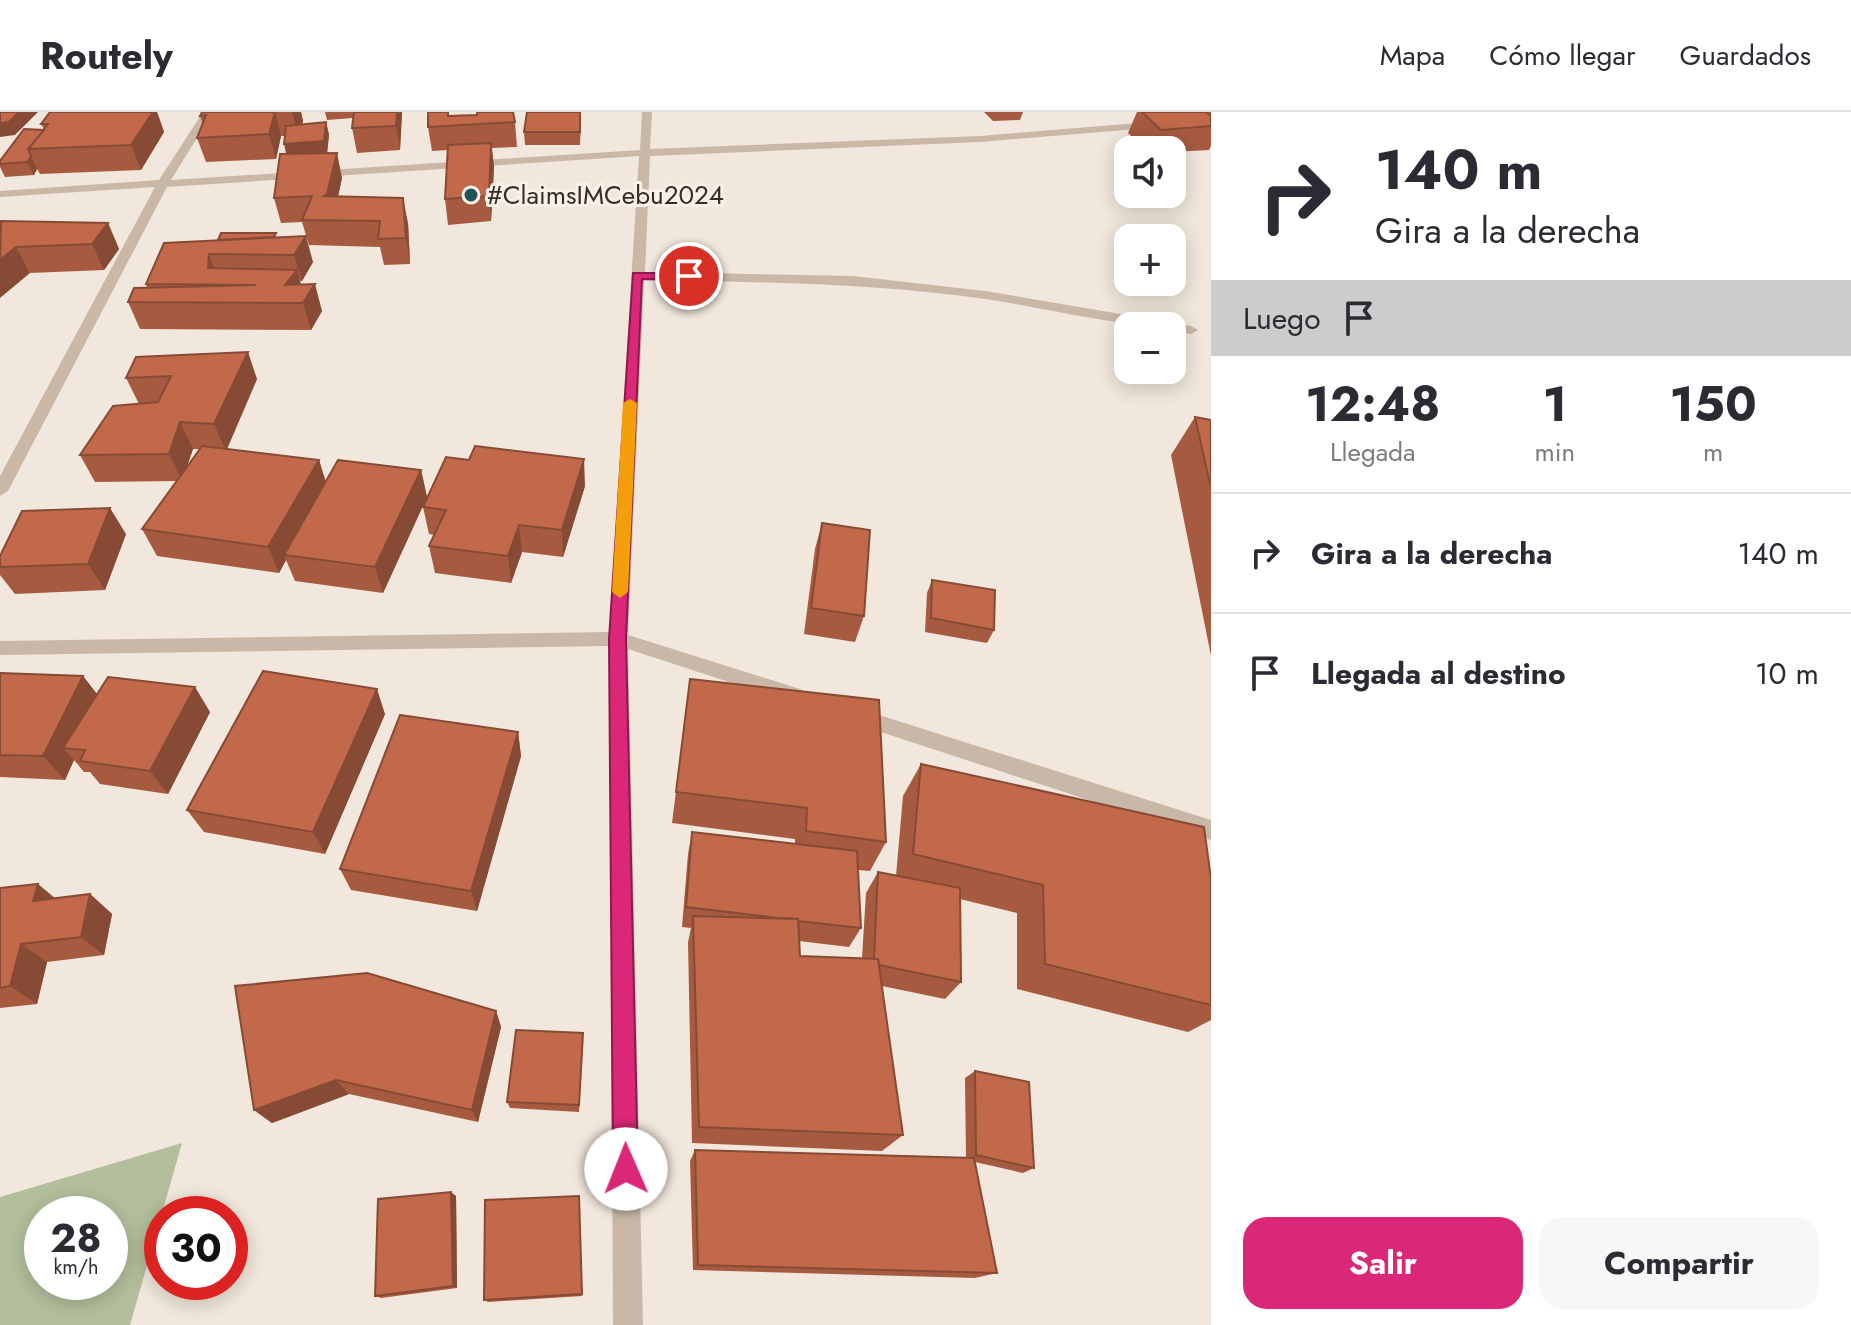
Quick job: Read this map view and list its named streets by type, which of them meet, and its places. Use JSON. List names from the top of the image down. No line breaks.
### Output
{"places":["#ClaimsIMCebu2024"],"page":{"header":"Routely","nav":["Mapa","Cómo llegar","Guardados"],"turn":["140 m","Gira a la derecha"],"map_buttons":["+","−"],"then":"Luego","eta":["12:48","Llegada","1","min","150","m"],"list":[{"name":"Gira a la derecha","value":"140 m"},{"name":"Llegada al destino","value":"10 m"}],"speed":"28 km/h","limit":"30","buttons":["Salir","Compartir"]}}
